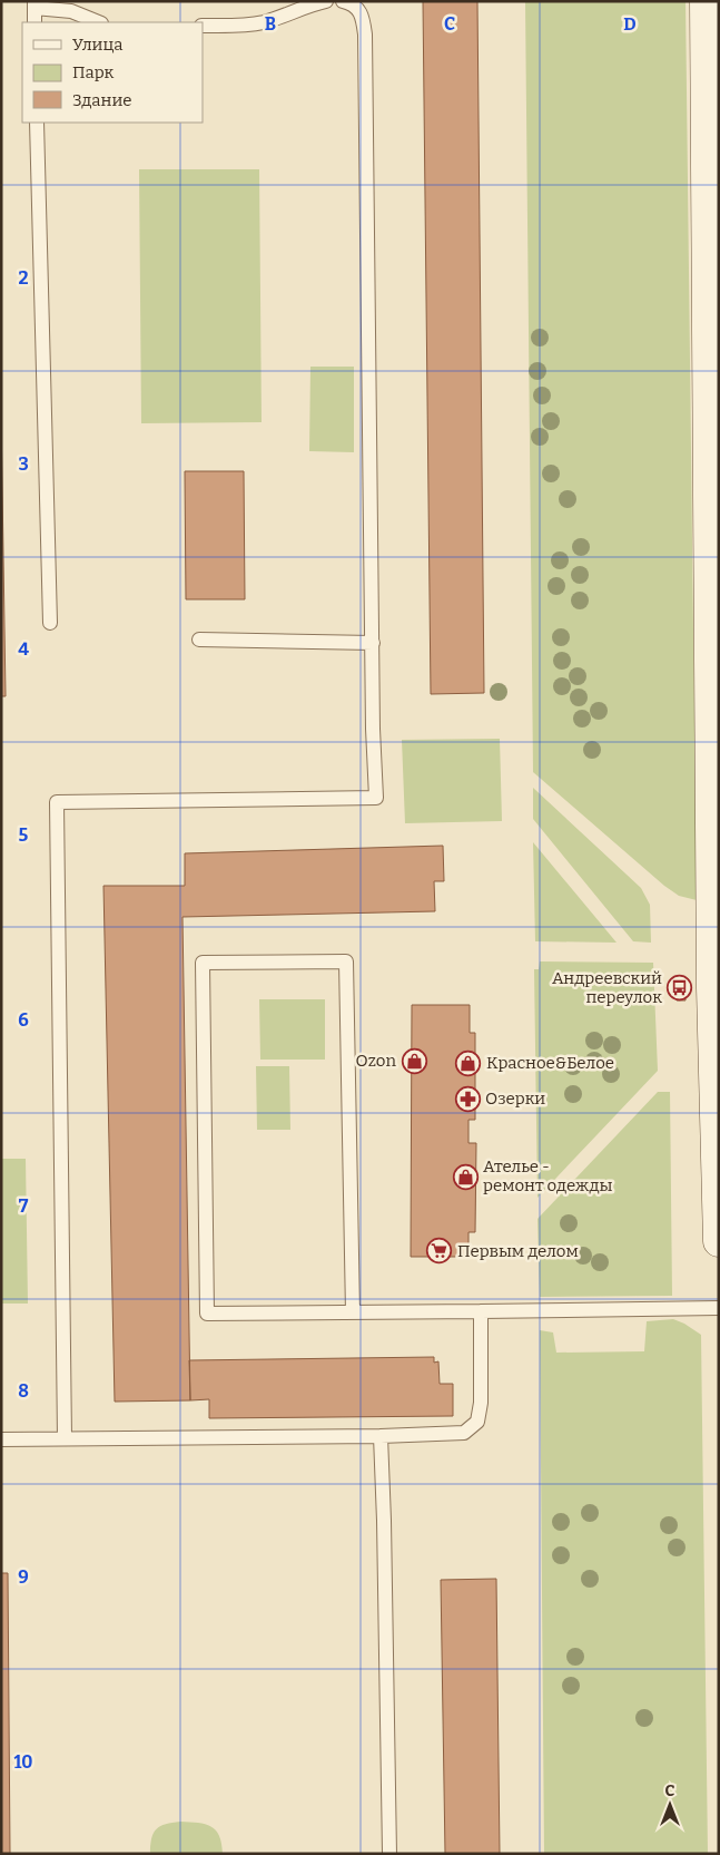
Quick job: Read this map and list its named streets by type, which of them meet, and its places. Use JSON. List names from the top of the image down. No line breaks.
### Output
{"places":{"bus stop":["Андреевский переулок"],"shop":["Ozon","Красное&Белое","Ателье - ремонт одежды"],"pharmacy":["Озерки"],"supermarket":["Первым делом"]},"legend":["Улица","Парк","Здание"],"north":"top","grid":{"columns":["B","C","D"],"rows":["2","3","4","5","6","7","8","9","10"]}}
